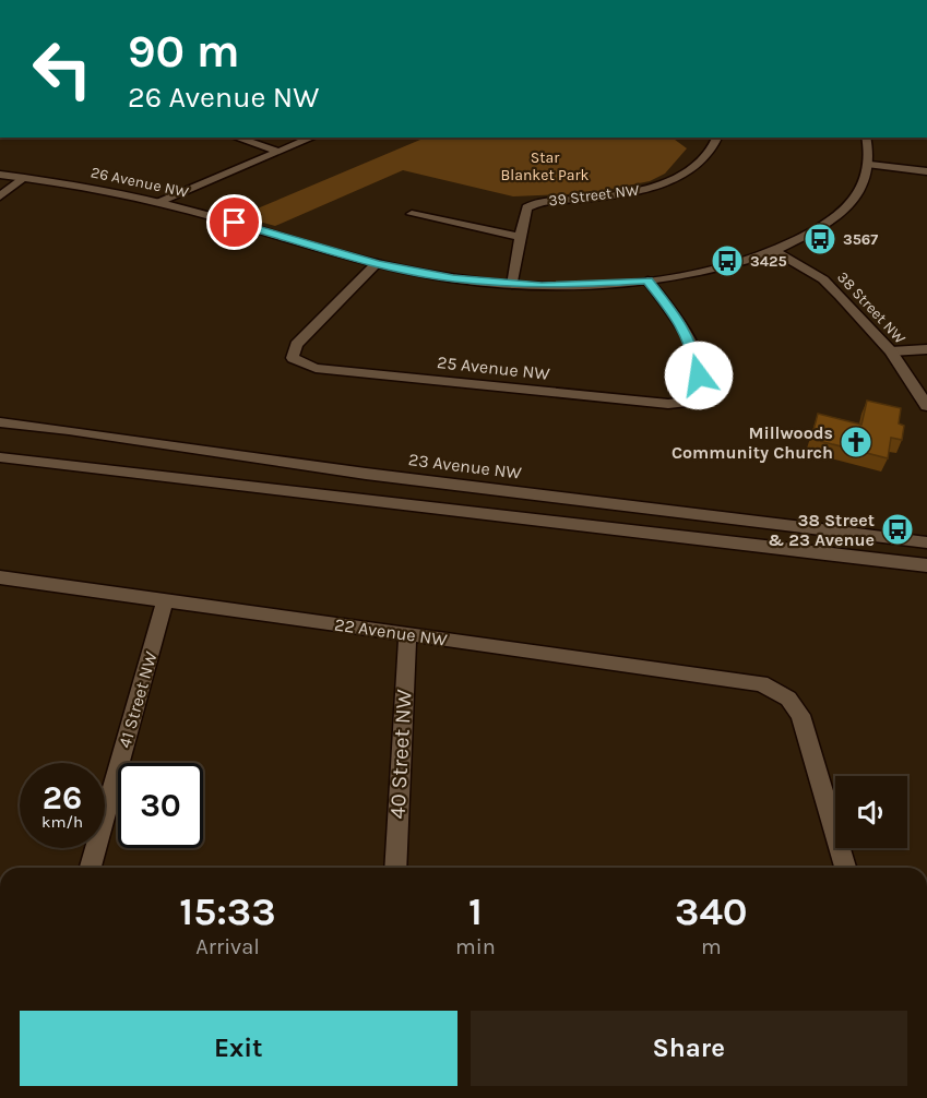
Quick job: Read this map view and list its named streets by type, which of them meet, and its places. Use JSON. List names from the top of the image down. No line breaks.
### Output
{"streets":{"street":["26 Avenue NW","39 Street NW","38 Street NW","25 Avenue NW","23 Avenue NW","22 Avenue NW","41 Street NW","40 Street NW"]},"crossings":[["26 Avenue NW","39 Street NW"],["26 Avenue NW","38 Street NW"],["26 Avenue NW","25 Avenue NW"],["22 Avenue NW","41 Street NW"],["22 Avenue NW","40 Street NW"]],"parks":["Star Blanket Park"],"places":{"bus stop":["3567","3425","38 Street & 23 Avenue"],"church":["Millwoods Community Church"]},"page":{"turn":["90 m","26 Avenue NW"],"speed":"26 km/h","limit":"30","eta":["15:33","Arrival","1","min","340","m"],"buttons":["Exit","Share"]}}
